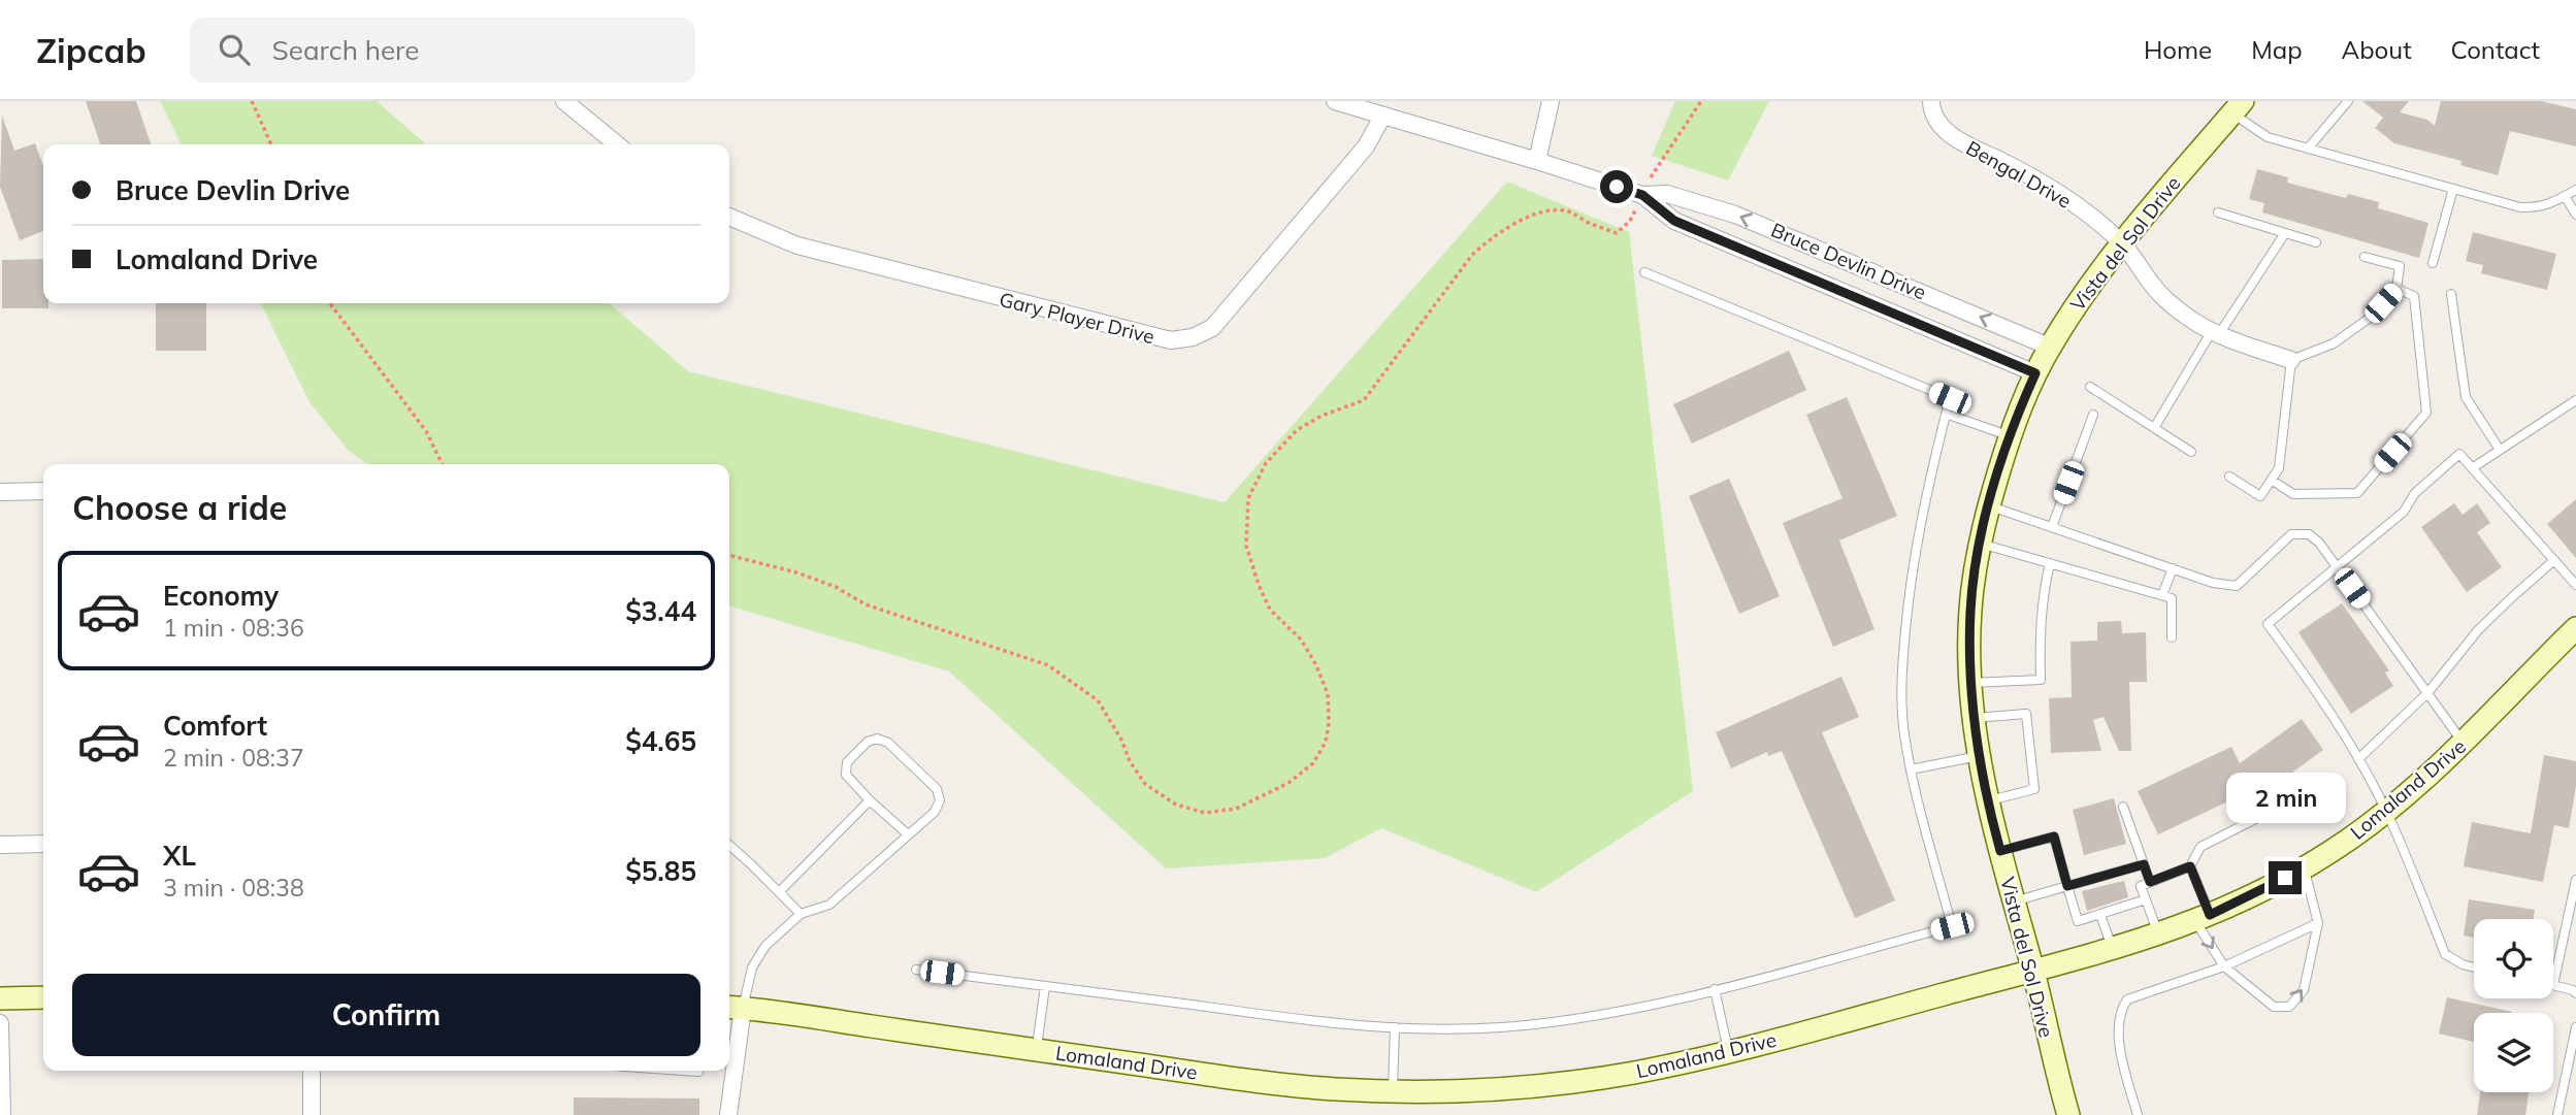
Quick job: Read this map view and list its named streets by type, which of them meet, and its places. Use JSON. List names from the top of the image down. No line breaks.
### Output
{"streets":{"street":["Bengal Drive","Vista del Sol Drive","Bruce Devlin Drive","Gary Player Drive","Lomaland Drive"]},"crossings":[["Bengal Drive","Vista del Sol Drive"],["Vista del Sol Drive","Bruce Devlin Drive"],["Vista del Sol Drive","Lomaland Drive"],["Bruce Devlin Drive","Gary Player Drive"]],"page":{"header":"Zipcab","search":"Search here","nav":["Home","Map","About","Contact"],"banner":["Bruce Devlin Drive","Lomaland Drive"],"heading":"Choose a ride","list":[{"name":"Economy","note":"1 min · 08:36","value":"$3.44"},{"name":"Comfort","note":"2 min · 08:37","value":"$4.65"},{"name":"XL","note":"3 min · 08:38","value":"$5.85"}],"bubble":"2 min","buttons":"Confirm"}}
